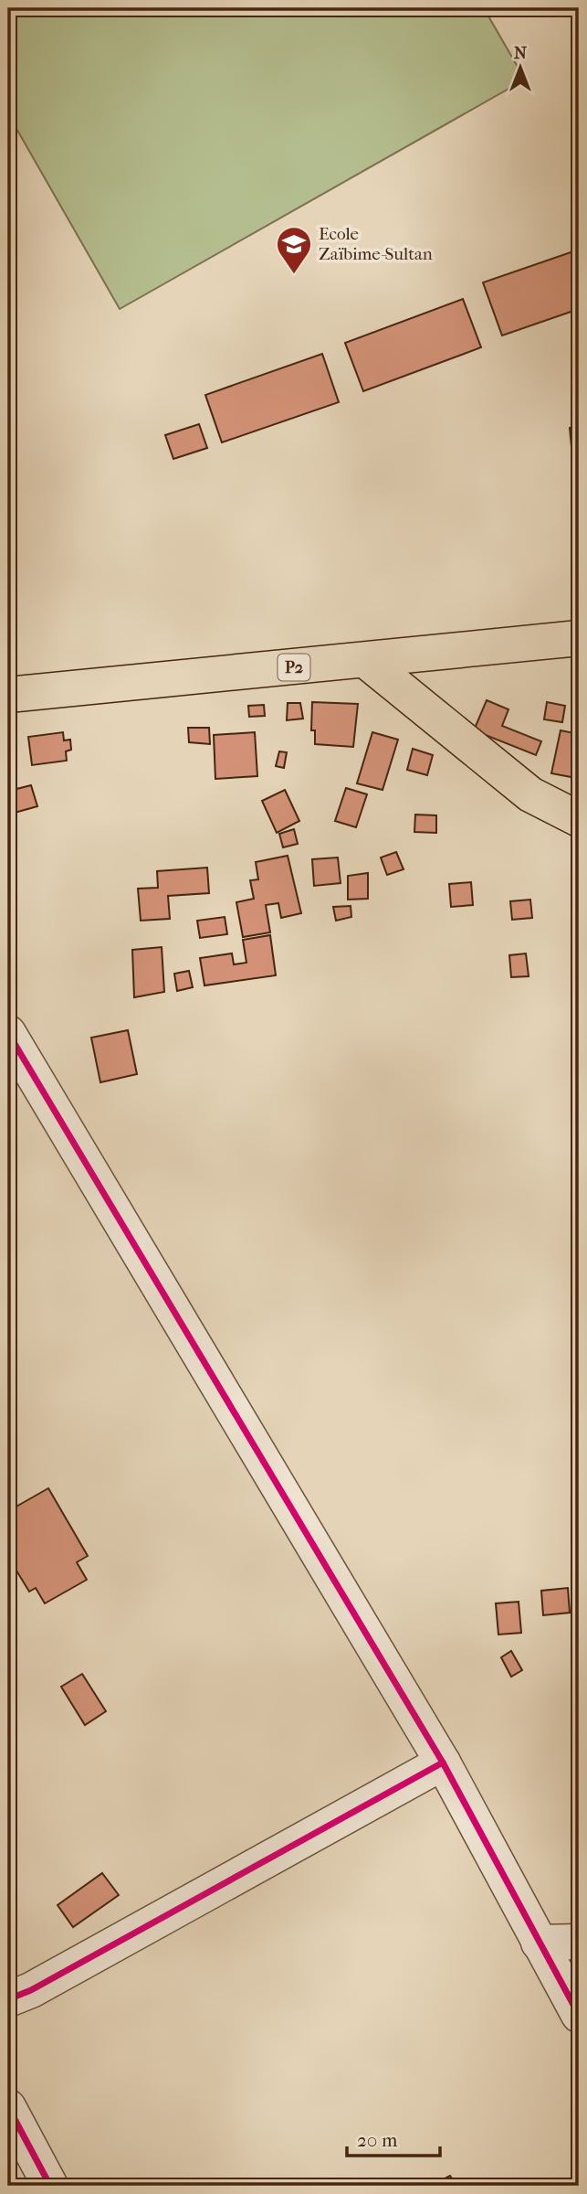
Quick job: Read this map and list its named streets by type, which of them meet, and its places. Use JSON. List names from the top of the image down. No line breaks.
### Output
{"streets":{"main road":["P2"]},"places":{"school or university":["Ecole Zaïbime-Sultan"]},"scale_bar":"20 m","north":"top"}
